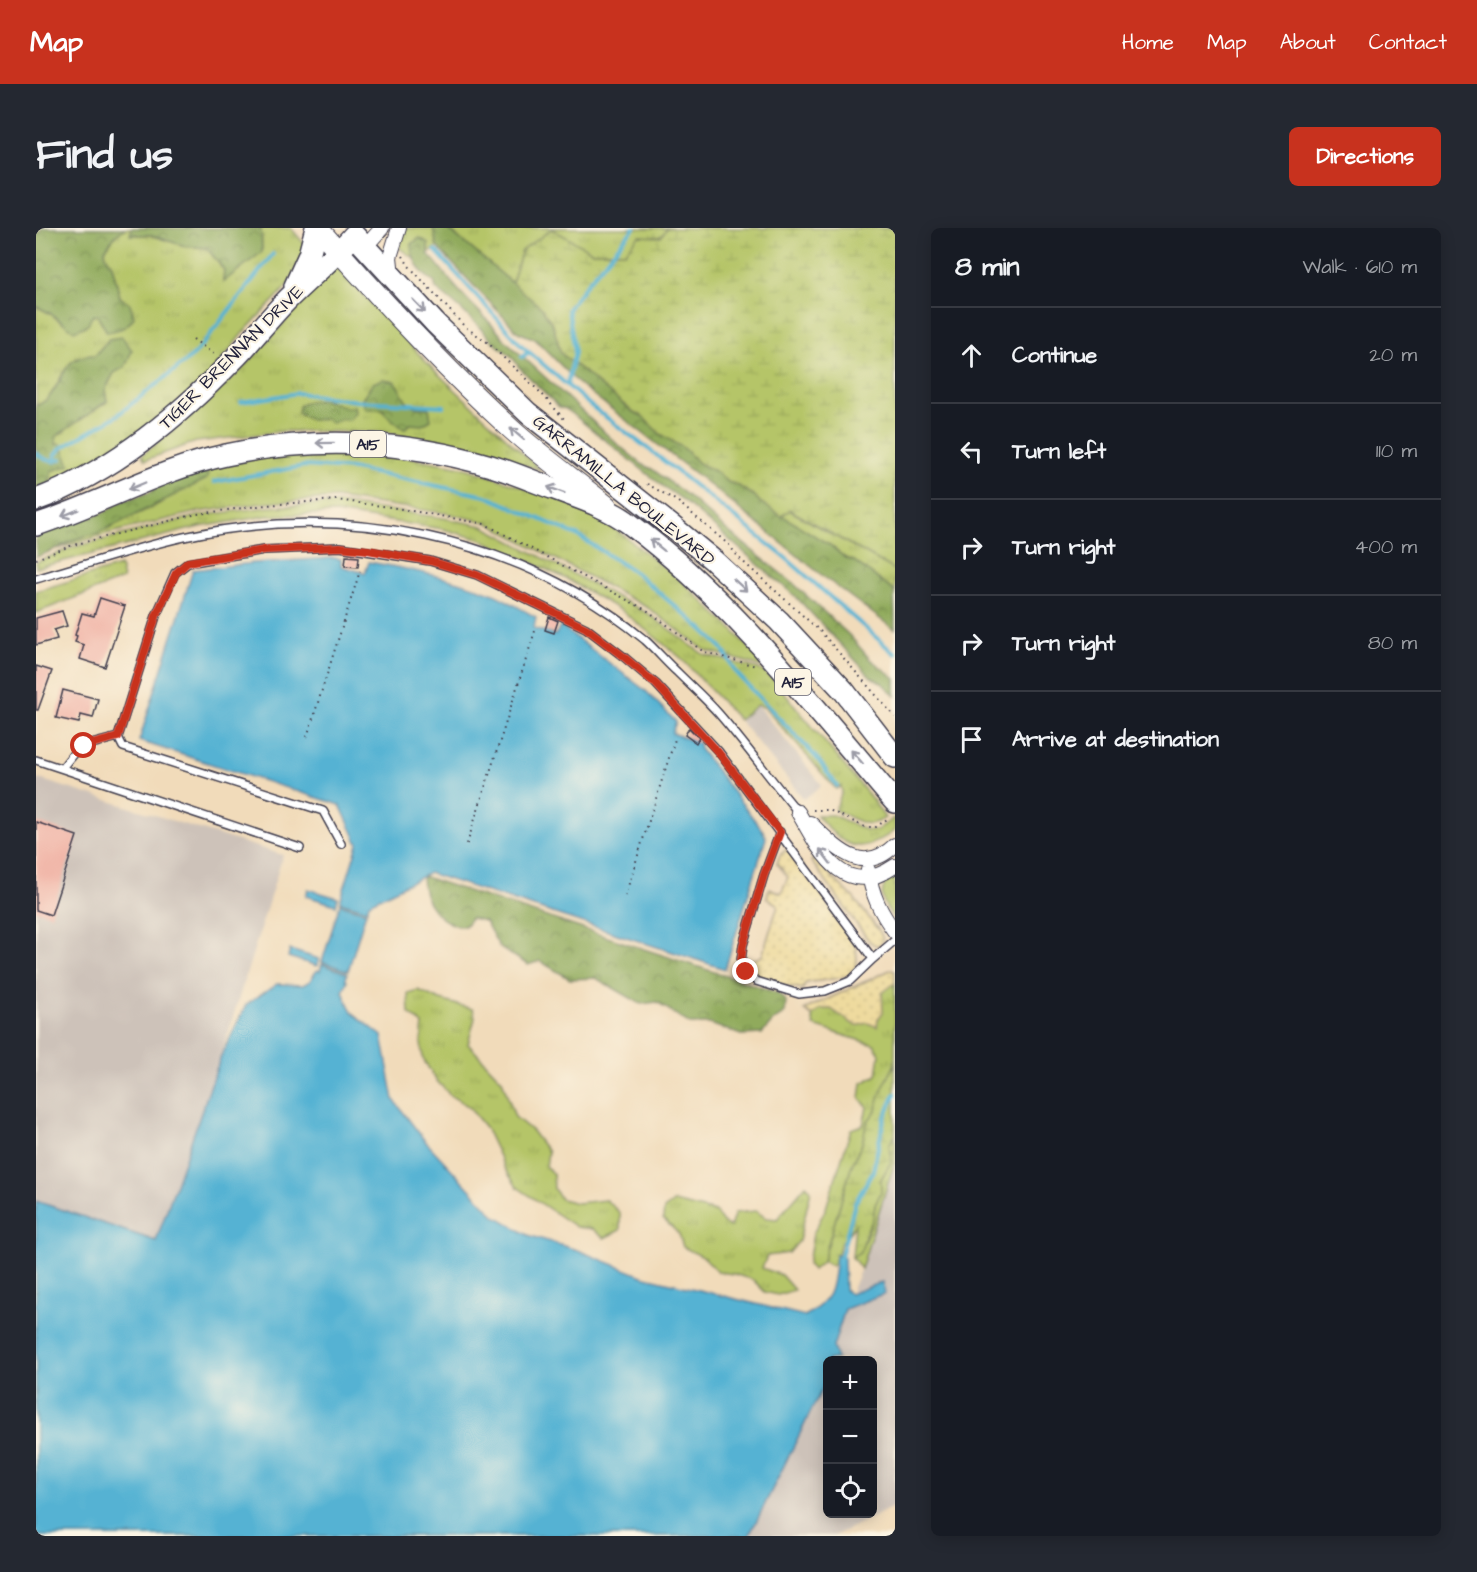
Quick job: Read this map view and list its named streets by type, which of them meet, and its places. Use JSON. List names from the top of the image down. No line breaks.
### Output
{"streets":{"main road":["TIGER BRENNAN DRIVE","A15","GARRAMILLA BOULEVARD"]},"crossings":[["TIGER BRENNAN DRIVE","GARRAMILLA BOULEVARD"],["A15","GARRAMILLA BOULEVARD"]],"page":{"header":"Map","nav":["Home","Map","About","Contact"],"title":"Find us","buttons":"Directions","heading":["8 min","Walk · 610 m"],"list":[["Continue","20 m"],["Turn left","110 m"],["Turn right","400 m"],["Turn right","80 m"],"Arrive at destination"],"map_buttons":["+","−"]}}
